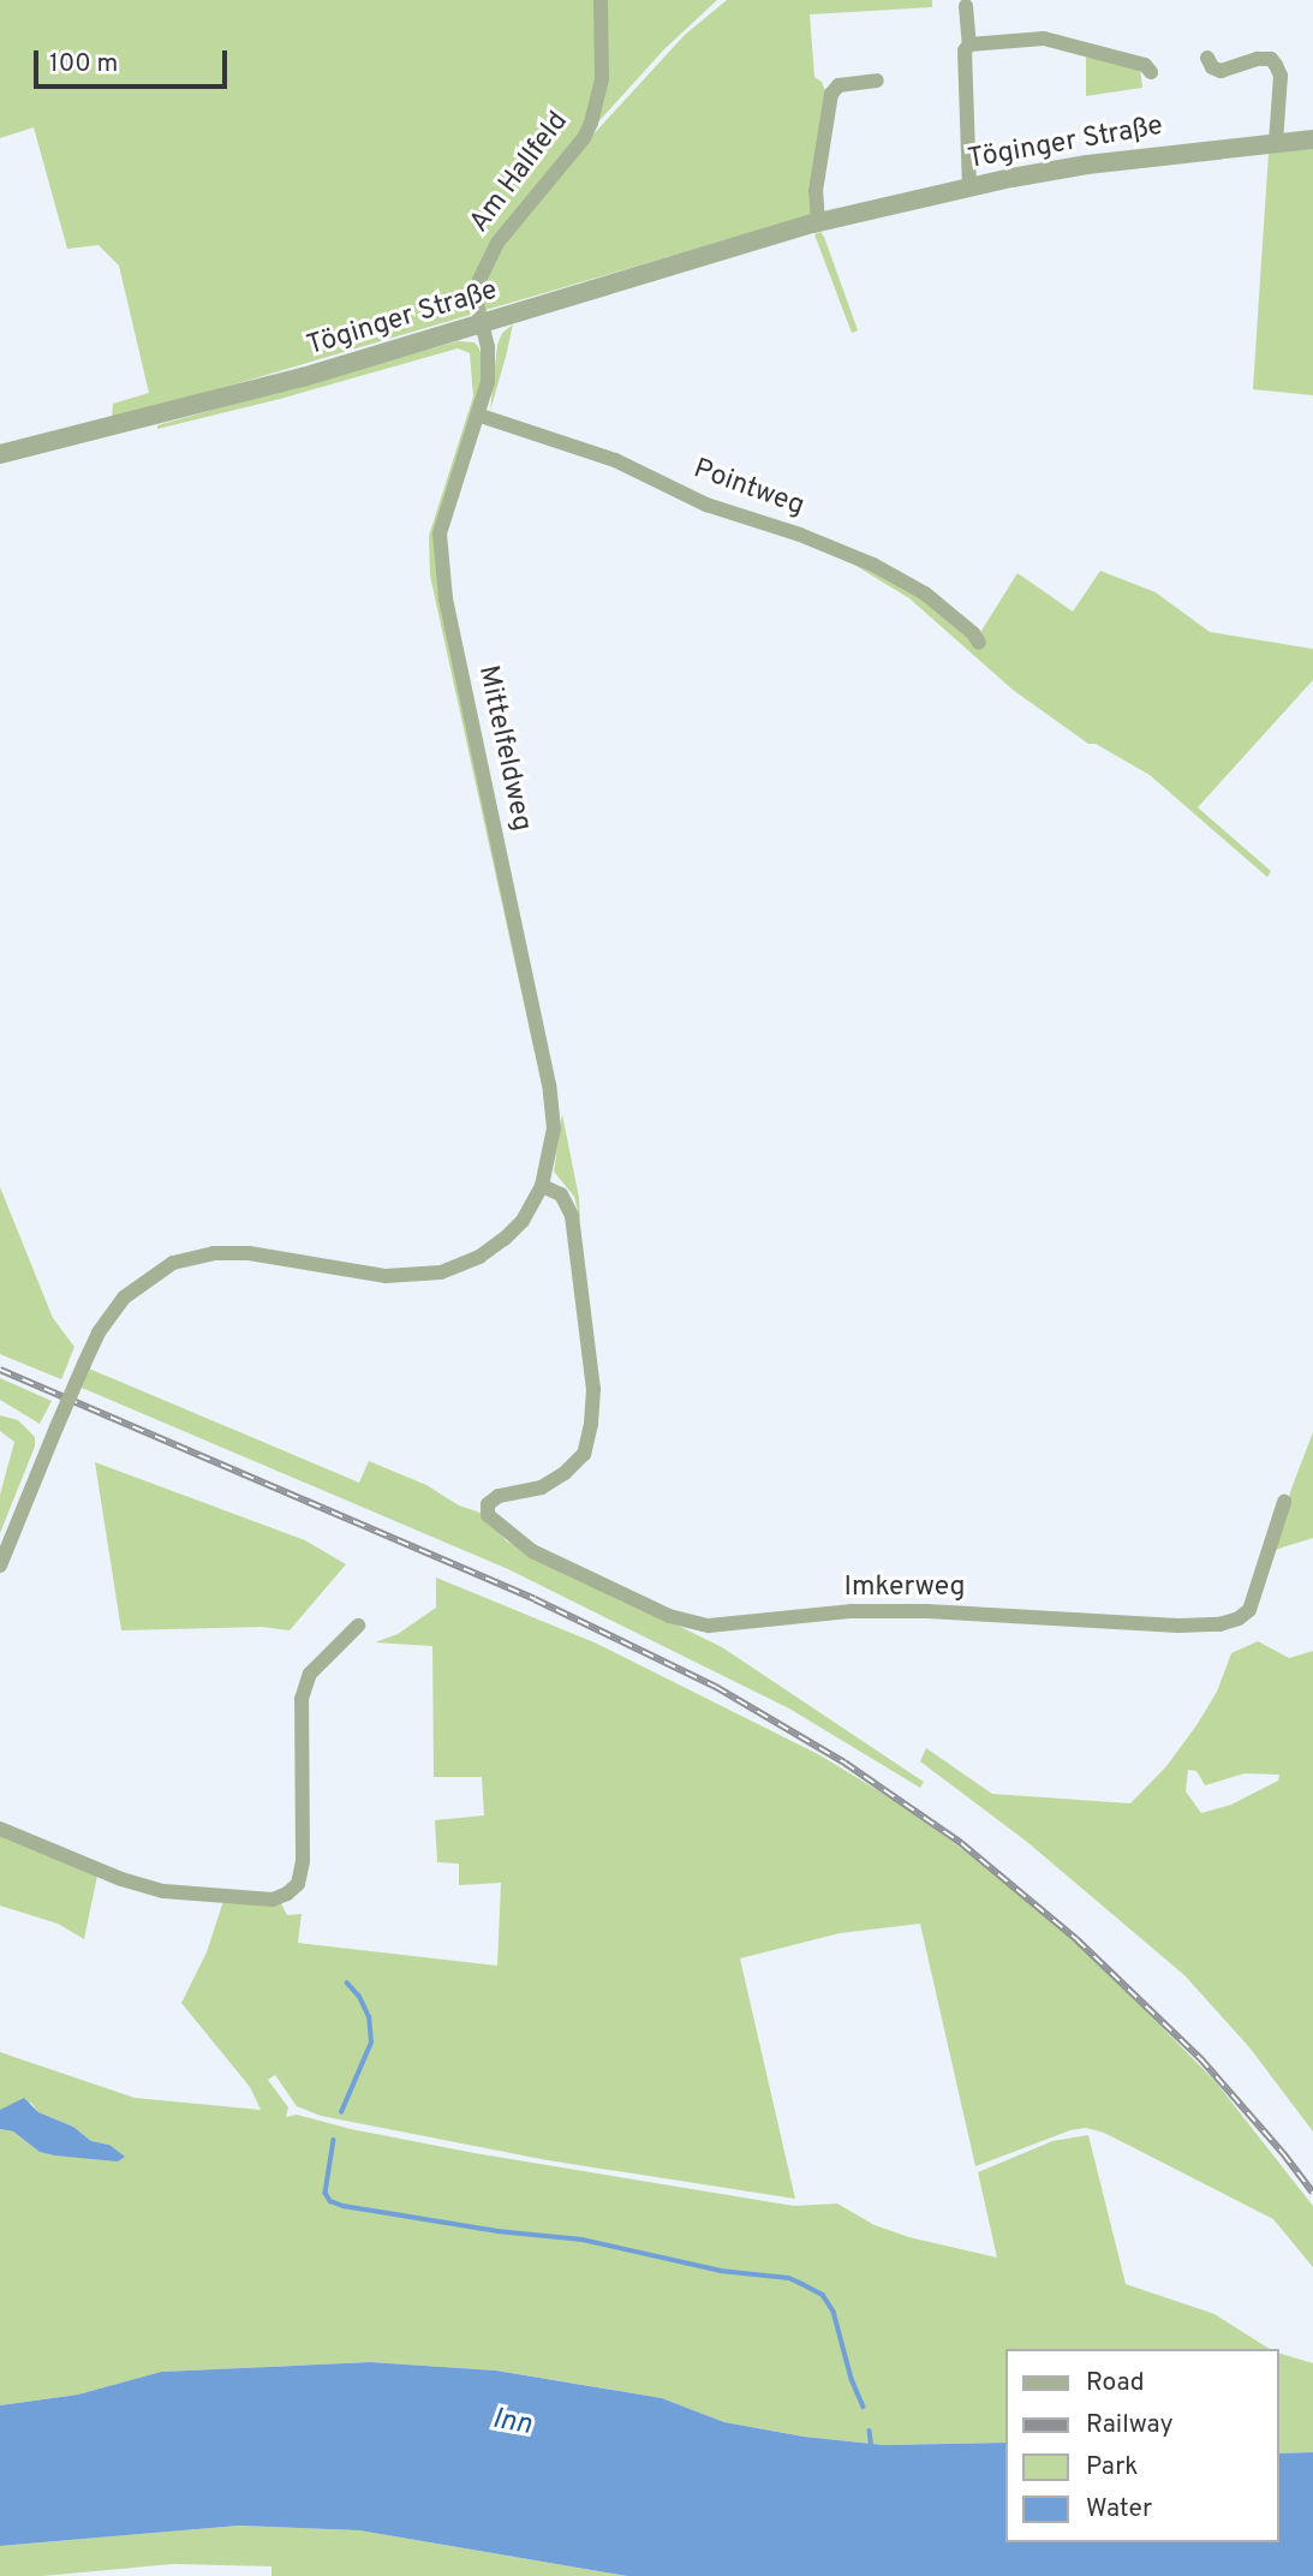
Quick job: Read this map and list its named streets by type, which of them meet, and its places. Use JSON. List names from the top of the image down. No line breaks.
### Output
{"streets":{"street":["Töginger Straße","Am Hallfeld","Pointweg","Mittelfeldweg","Imkerweg"]},"crossings":[["Töginger Straße","Am Hallfeld"],["Töginger Straße","Mittelfeldweg"],["Am Hallfeld","Mittelfeldweg"],["Pointweg","Mittelfeldweg"],["Mittelfeldweg","Imkerweg"]],"water":["Inn"],"legend":["Road","Railway","Park","Water"],"scale_bar":"100 m"}
